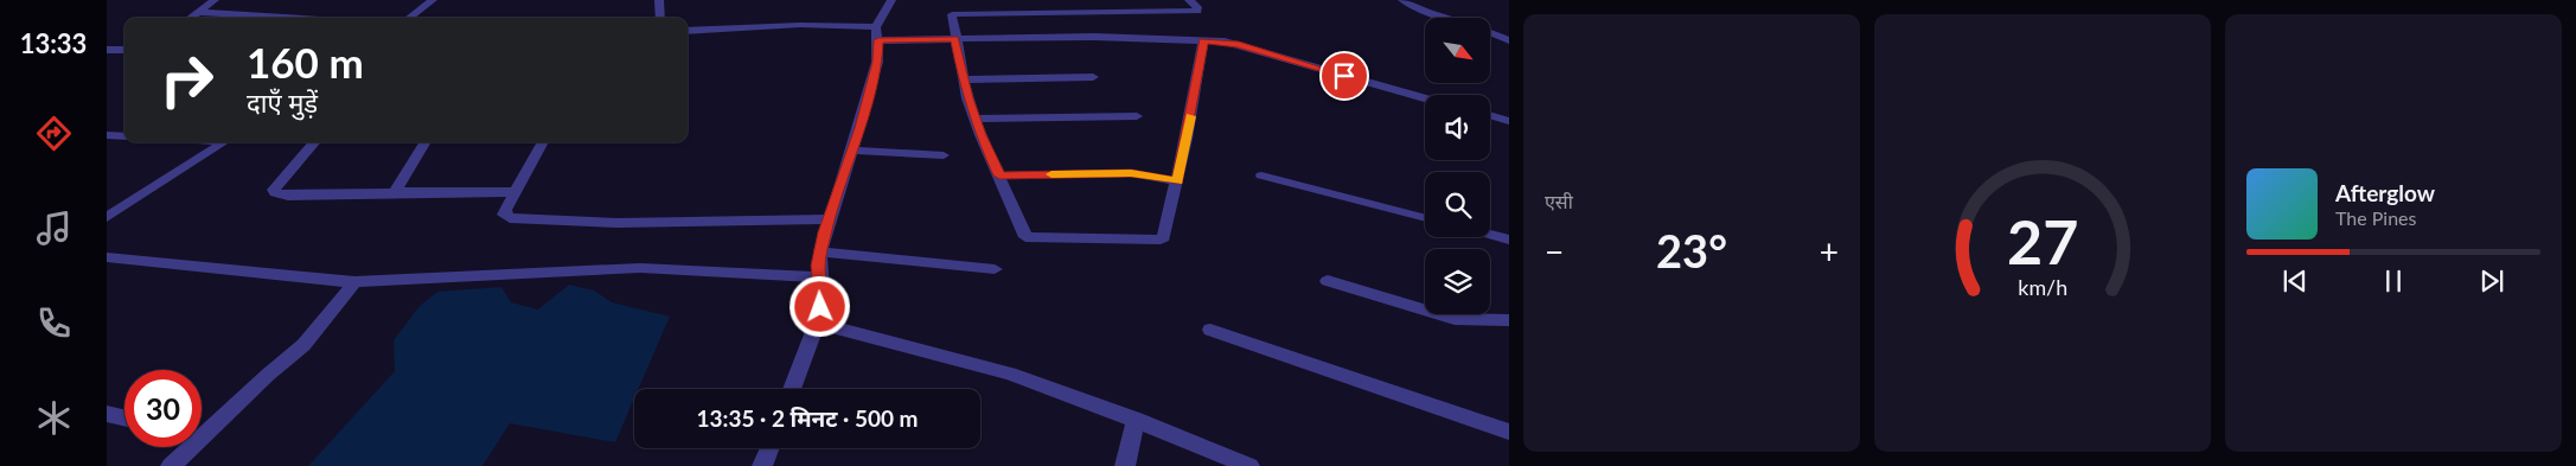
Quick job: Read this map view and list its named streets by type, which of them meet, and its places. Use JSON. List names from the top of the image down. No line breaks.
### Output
{"north":"bottom right","page":{"tabs":"13:33","tile":"एसी","turn":["160 m","दाएँ मुड़ें"],"song":["Afterglow","The Pines"],"heat":["−","23°","+"],"limit":"30","trip":"13:35 · 2 मिनट · 500 m","gauge":["27","km/h"]}}
